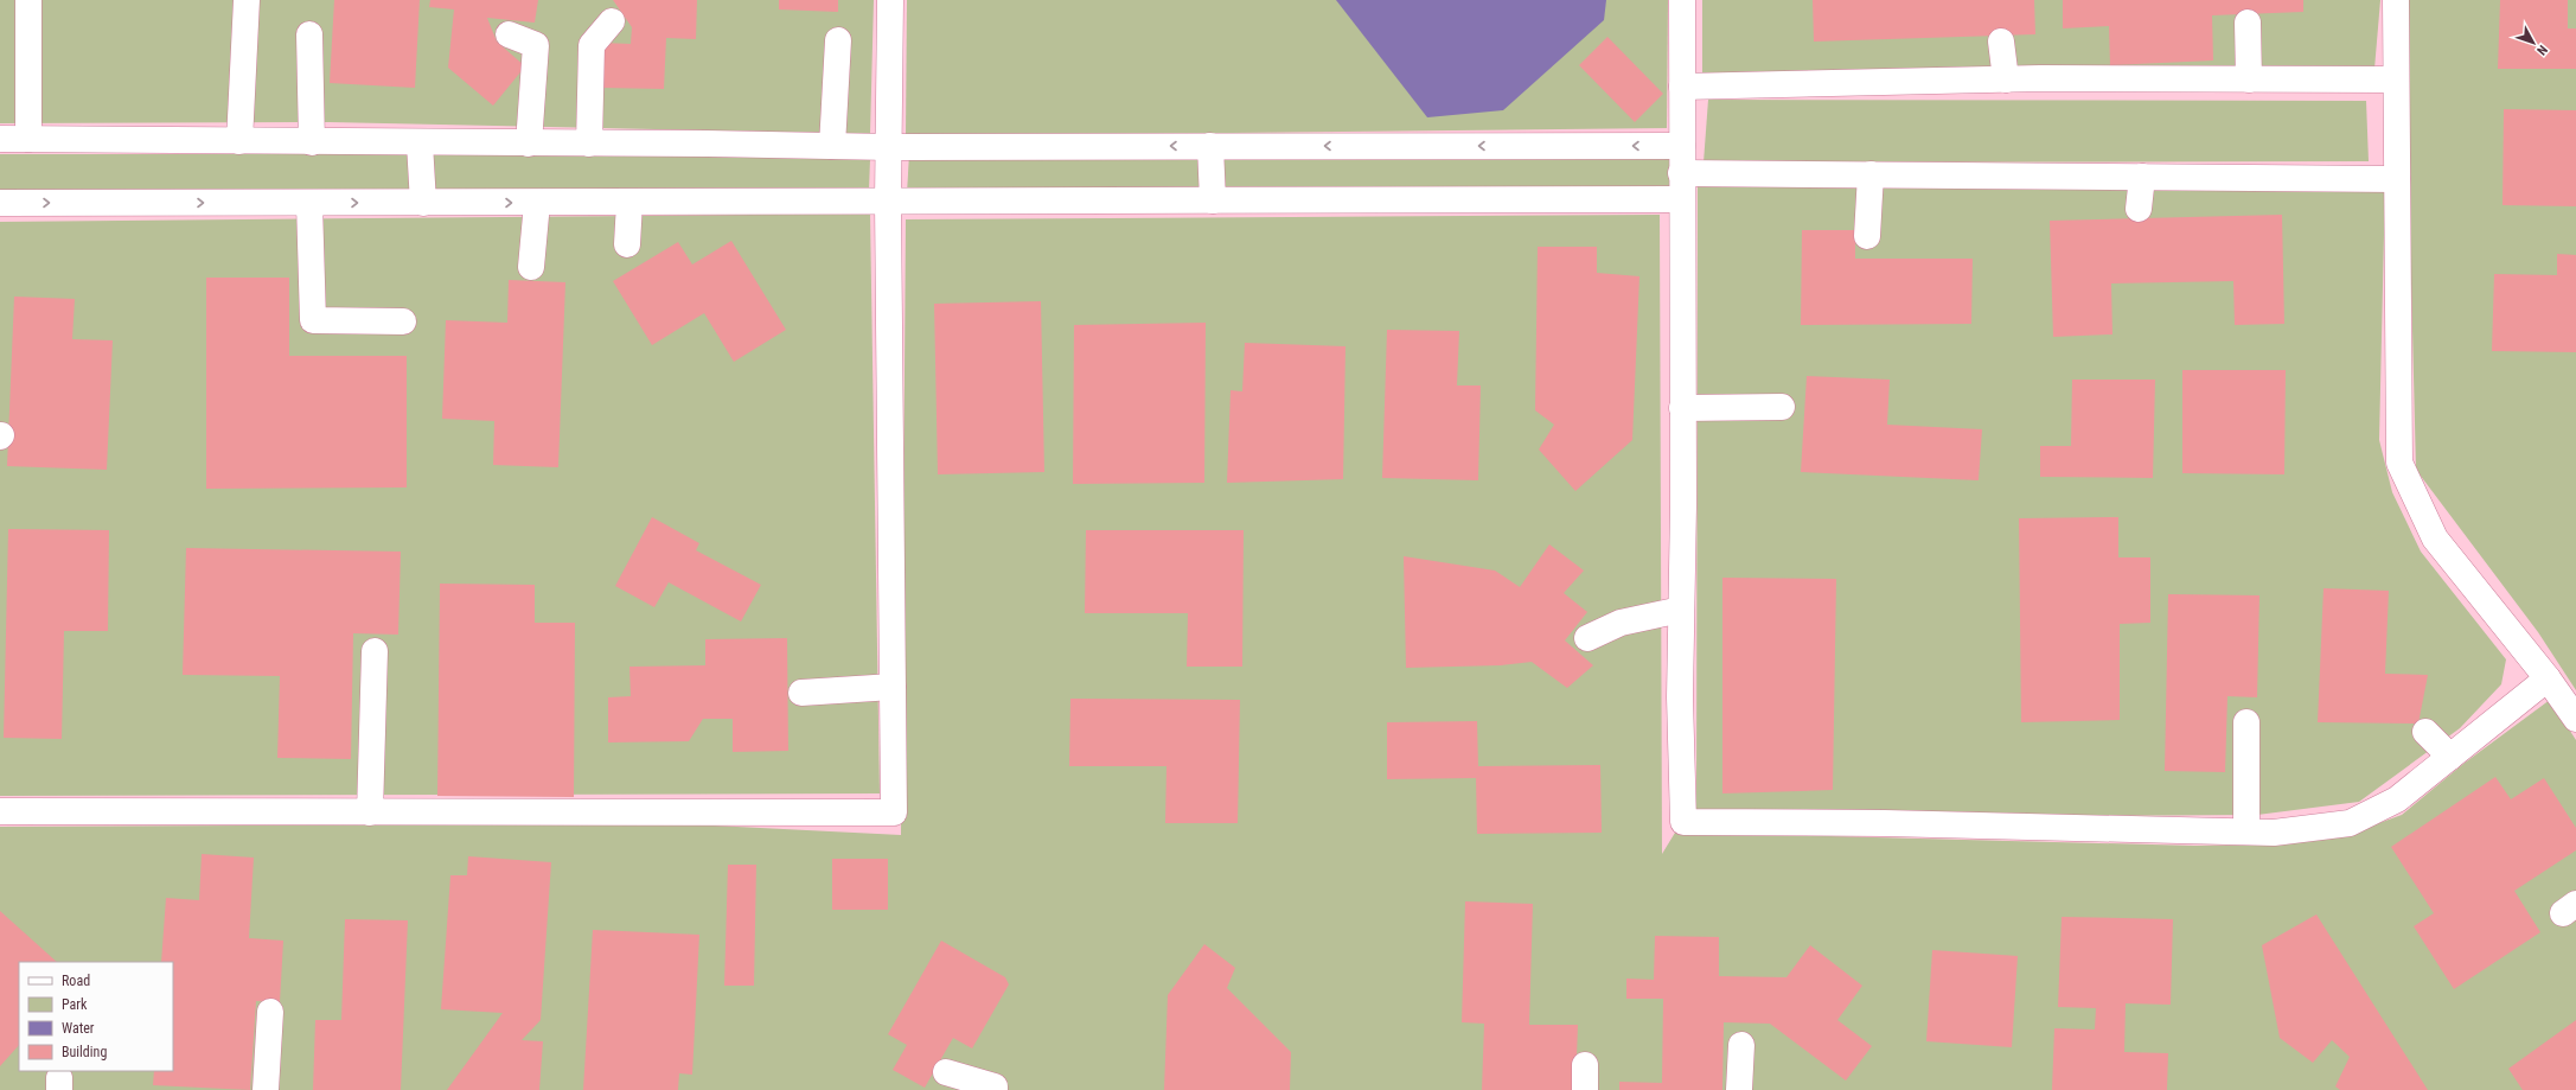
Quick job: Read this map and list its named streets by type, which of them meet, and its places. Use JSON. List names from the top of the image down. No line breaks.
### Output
{"legend":["Road","Park","Water","Building"],"north":"bottom right"}
